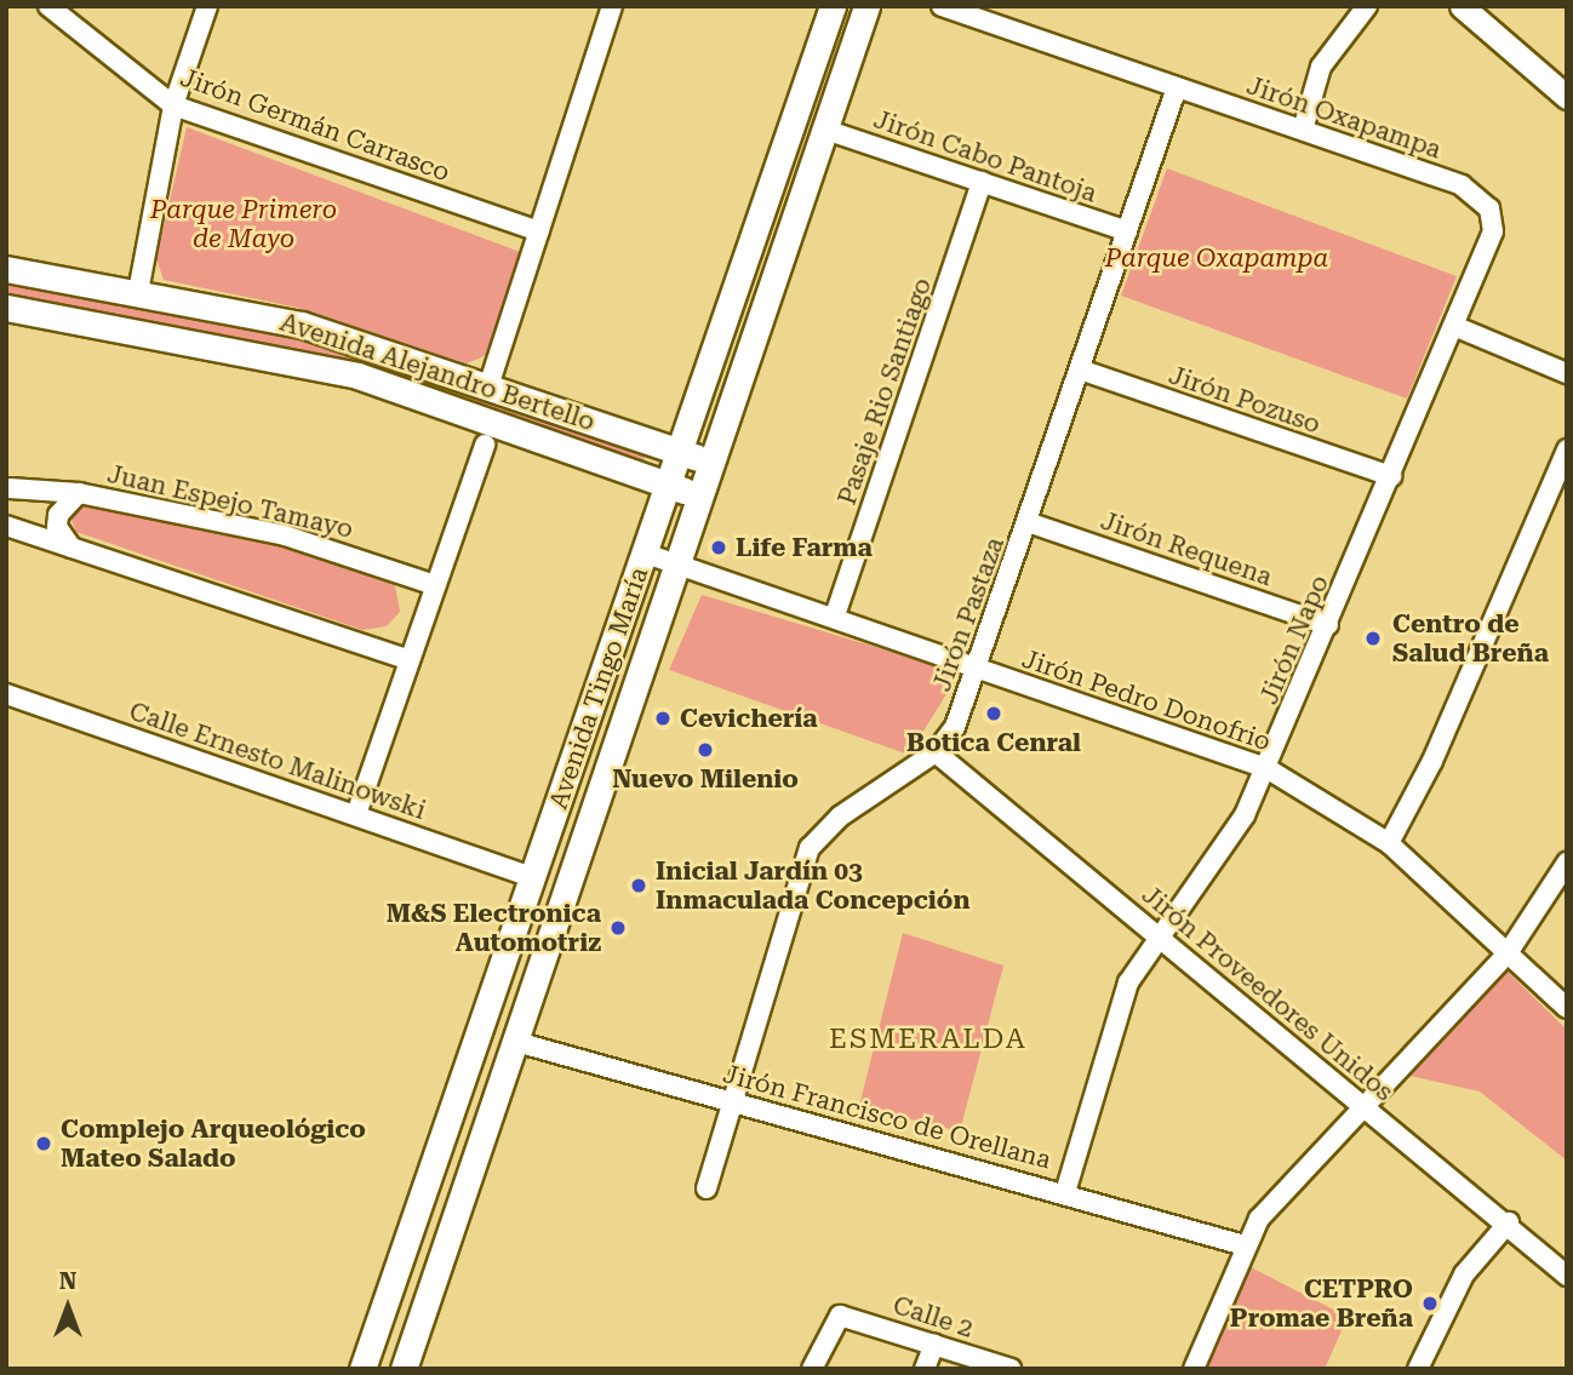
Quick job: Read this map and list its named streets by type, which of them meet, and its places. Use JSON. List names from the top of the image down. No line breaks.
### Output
{"streets":{"main road":["Avenida Alejandro Bertello","Avenida Tingo María"],"street":["Jirón Oxapampa","Jirón Germán Carrasco","Jirón Cabo Pantoja","Pasaje Rio Santiago","Jirón Pozuso","Juan Espejo Tamayo","Jirón Requena","Jirón Pastaza","Jirón Napo","Jirón Pedro Donofrio","Calle Ernesto Malinowski","Jirón Proveedores Unidos","Jirón Francisco de Orellana","Calle 2"]},"crossings":[["Jirón Oxapampa","Jirón Pastaza"],["Jirón Oxapampa","Jirón Napo"],["Jirón Cabo Pantoja","Pasaje Rio Santiago"],["Jirón Cabo Pantoja","Jirón Pastaza"],["Jirón Cabo Pantoja","Avenida Tingo María"],["Avenida Alejandro Bertello","Avenida Tingo María"],["Pasaje Rio Santiago","Jirón Pedro Donofrio"],["Jirón Pozuso","Jirón Pastaza"],["Jirón Pozuso","Jirón Napo"],["Jirón Requena","Jirón Pastaza"],["Jirón Requena","Jirón Napo"],["Jirón Pastaza","Jirón Pedro Donofrio"],["Jirón Pastaza","Jirón Proveedores Unidos"],["Jirón Pastaza","Jirón Francisco de Orellana"],["Jirón Napo","Jirón Pedro Donofrio"],["Jirón Napo","Jirón Proveedores Unidos"],["Jirón Napo","Jirón Francisco de Orellana"],["Avenida Tingo María","Jirón Pedro Donofrio"],["Avenida Tingo María","Calle Ernesto Malinowski"],["Avenida Tingo María","Jirón Francisco de Orellana"]],"districts":["ESMERALDA"],"parks":["Parque Primero de Mayo","Parque Oxapampa"],"places":["Life Farma","Centro de Salud Breña","Botica Cenral","Cevichería","Nuevo Milenio","Inicial Jardín 03 Inmaculada Concepción","M&S Electronica Automotriz","Complejo Arqueológico Mateo Salado","CETPRO Promae Breña"],"north":"top"}
